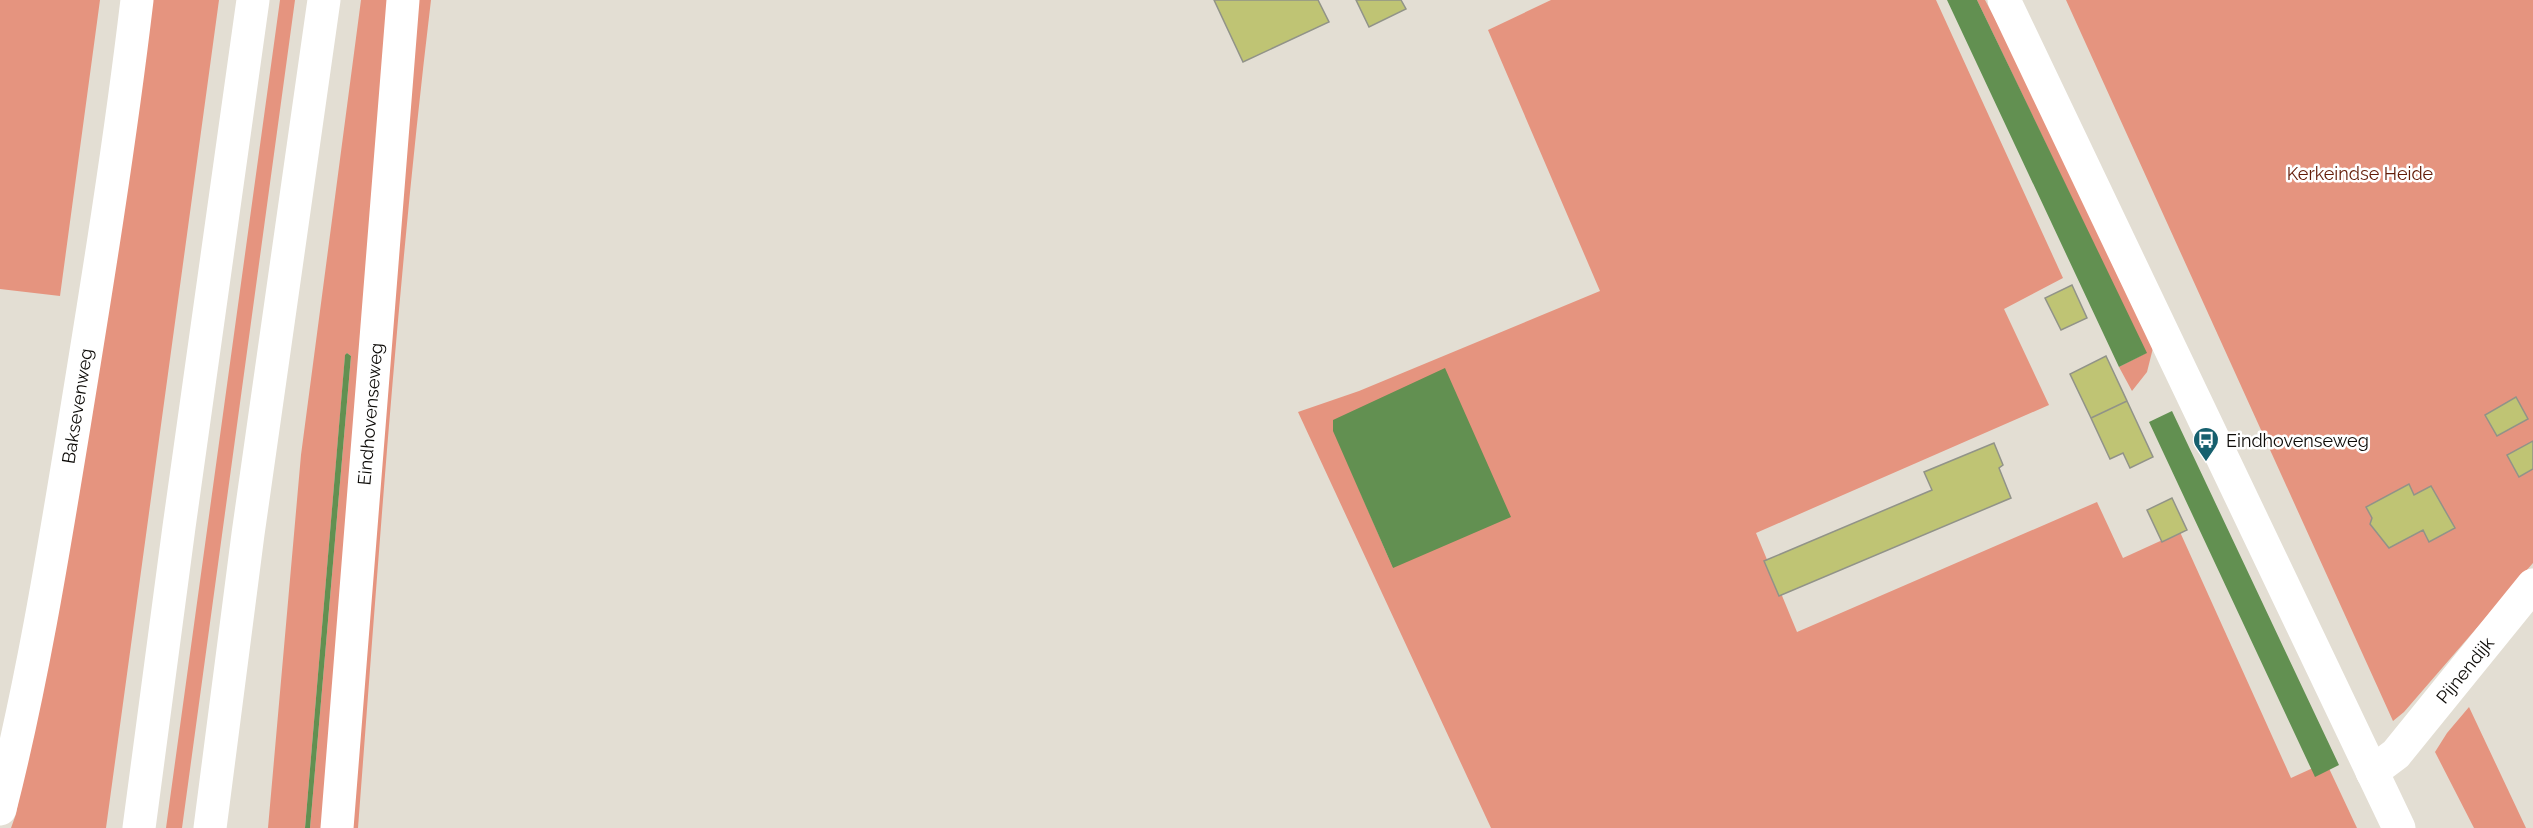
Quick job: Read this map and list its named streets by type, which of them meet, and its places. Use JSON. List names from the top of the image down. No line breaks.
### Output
{"streets":{"main road":["Baksevenweg","Eindhovenseweg","Pijnendijk"]},"parks":["Kerkeindse Heide"],"places":{"bus stop":["Eindhovenseweg"]}}
